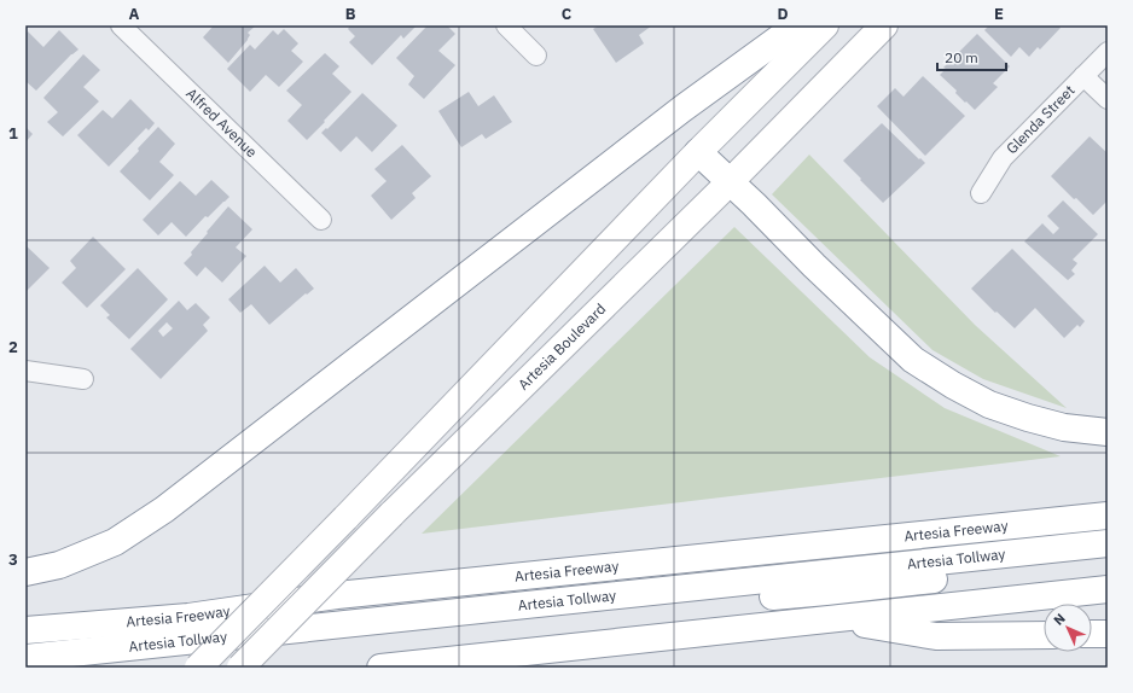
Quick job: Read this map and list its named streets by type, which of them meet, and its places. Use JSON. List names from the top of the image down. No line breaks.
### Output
{"streets":{"main road":["Artesia Boulevard","Artesia Freeway","Artesia Tollway"],"street":["Glenda Street","Alfred Avenue"]},"scale_bar":"20 m","north":"top left","grid":{"columns":["A","B","C","D","E"],"rows":["1","2","3"]}}
